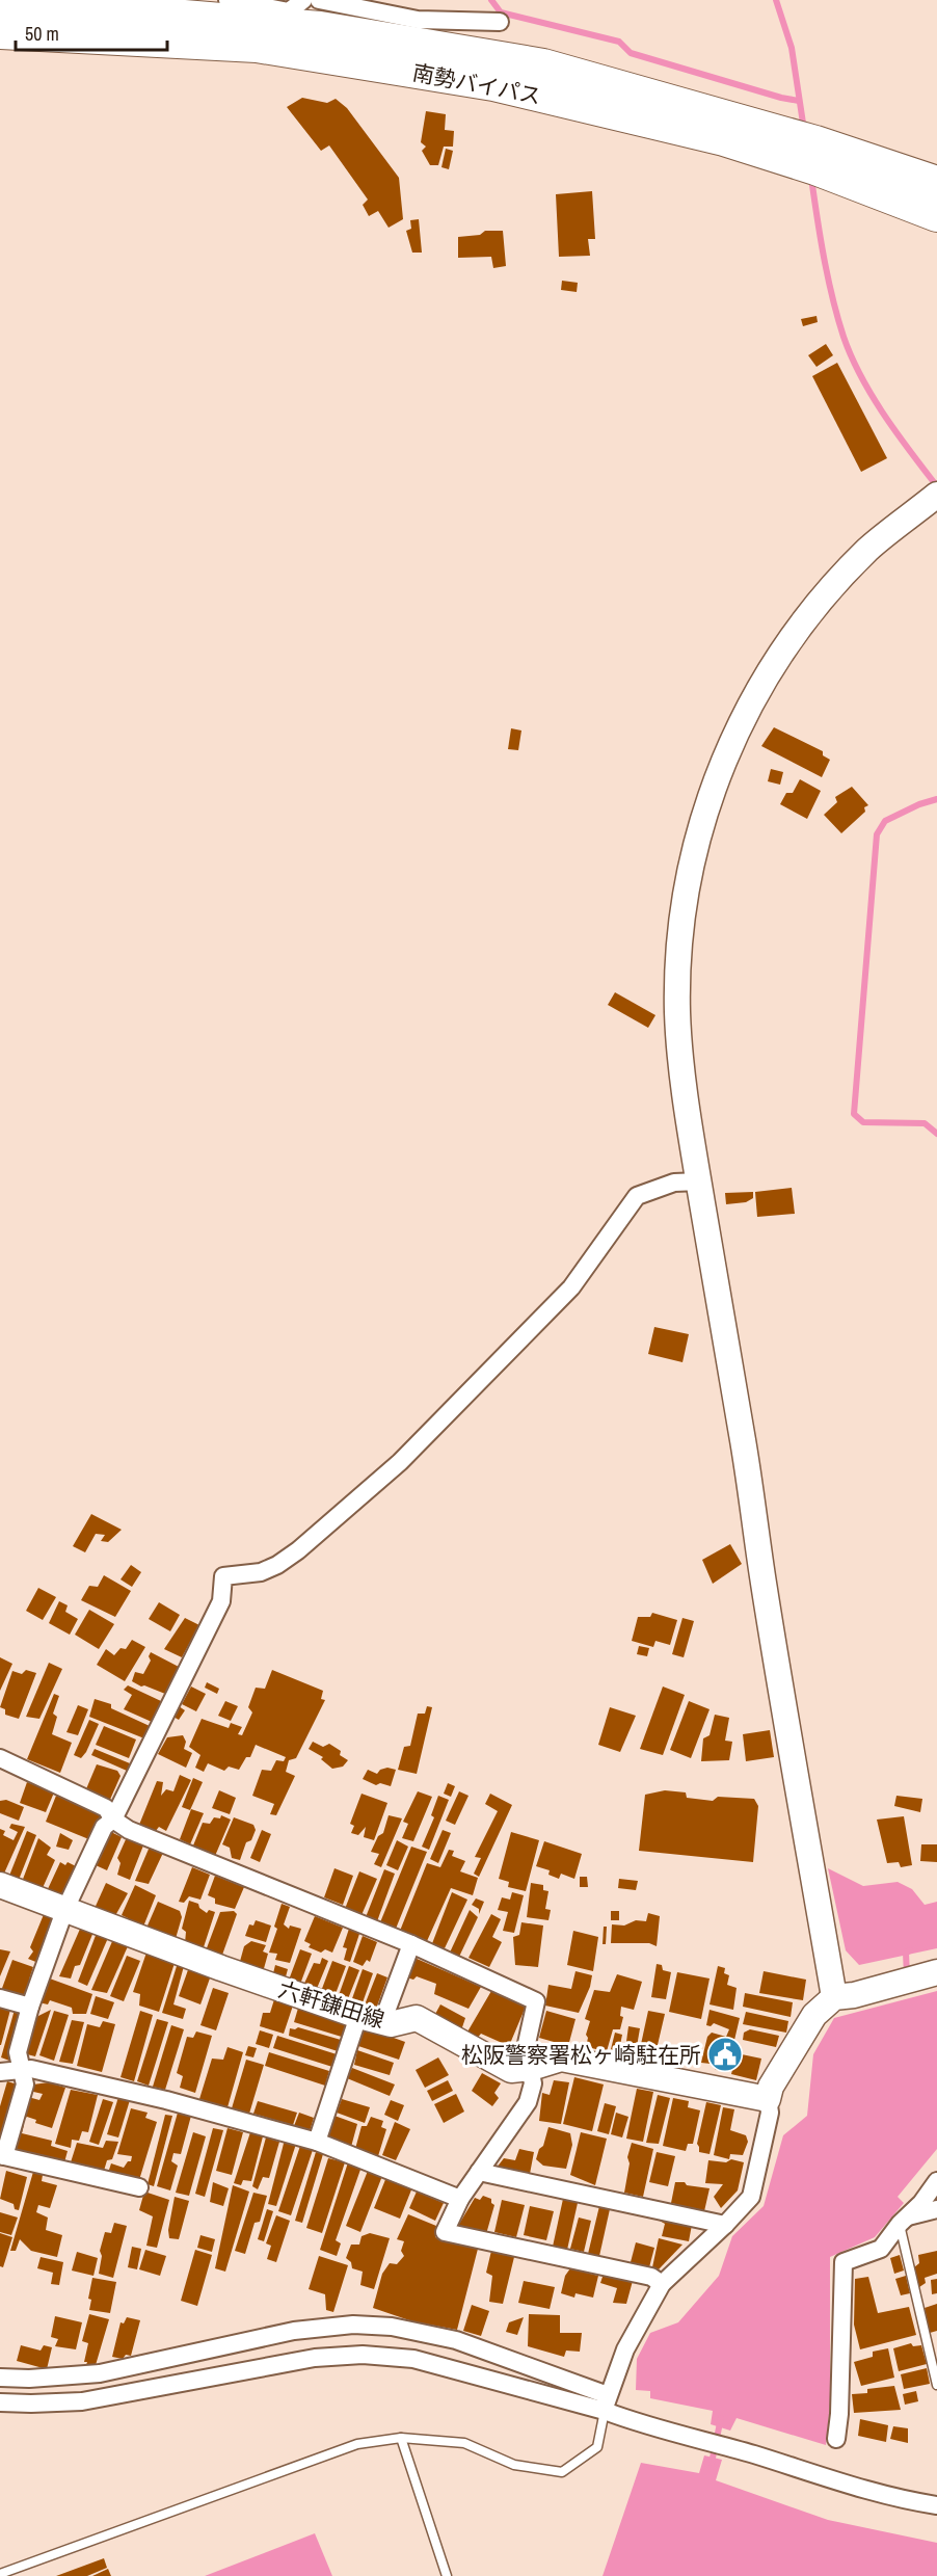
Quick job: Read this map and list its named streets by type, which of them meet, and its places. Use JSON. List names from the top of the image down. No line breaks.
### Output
{"streets":{"highway":["南勢バイパス"],"street":["六軒鎌田線"]},"places":{"public building":["松阪警察署松ヶ崎駐在所"]},"scale_bar":"50 m"}
